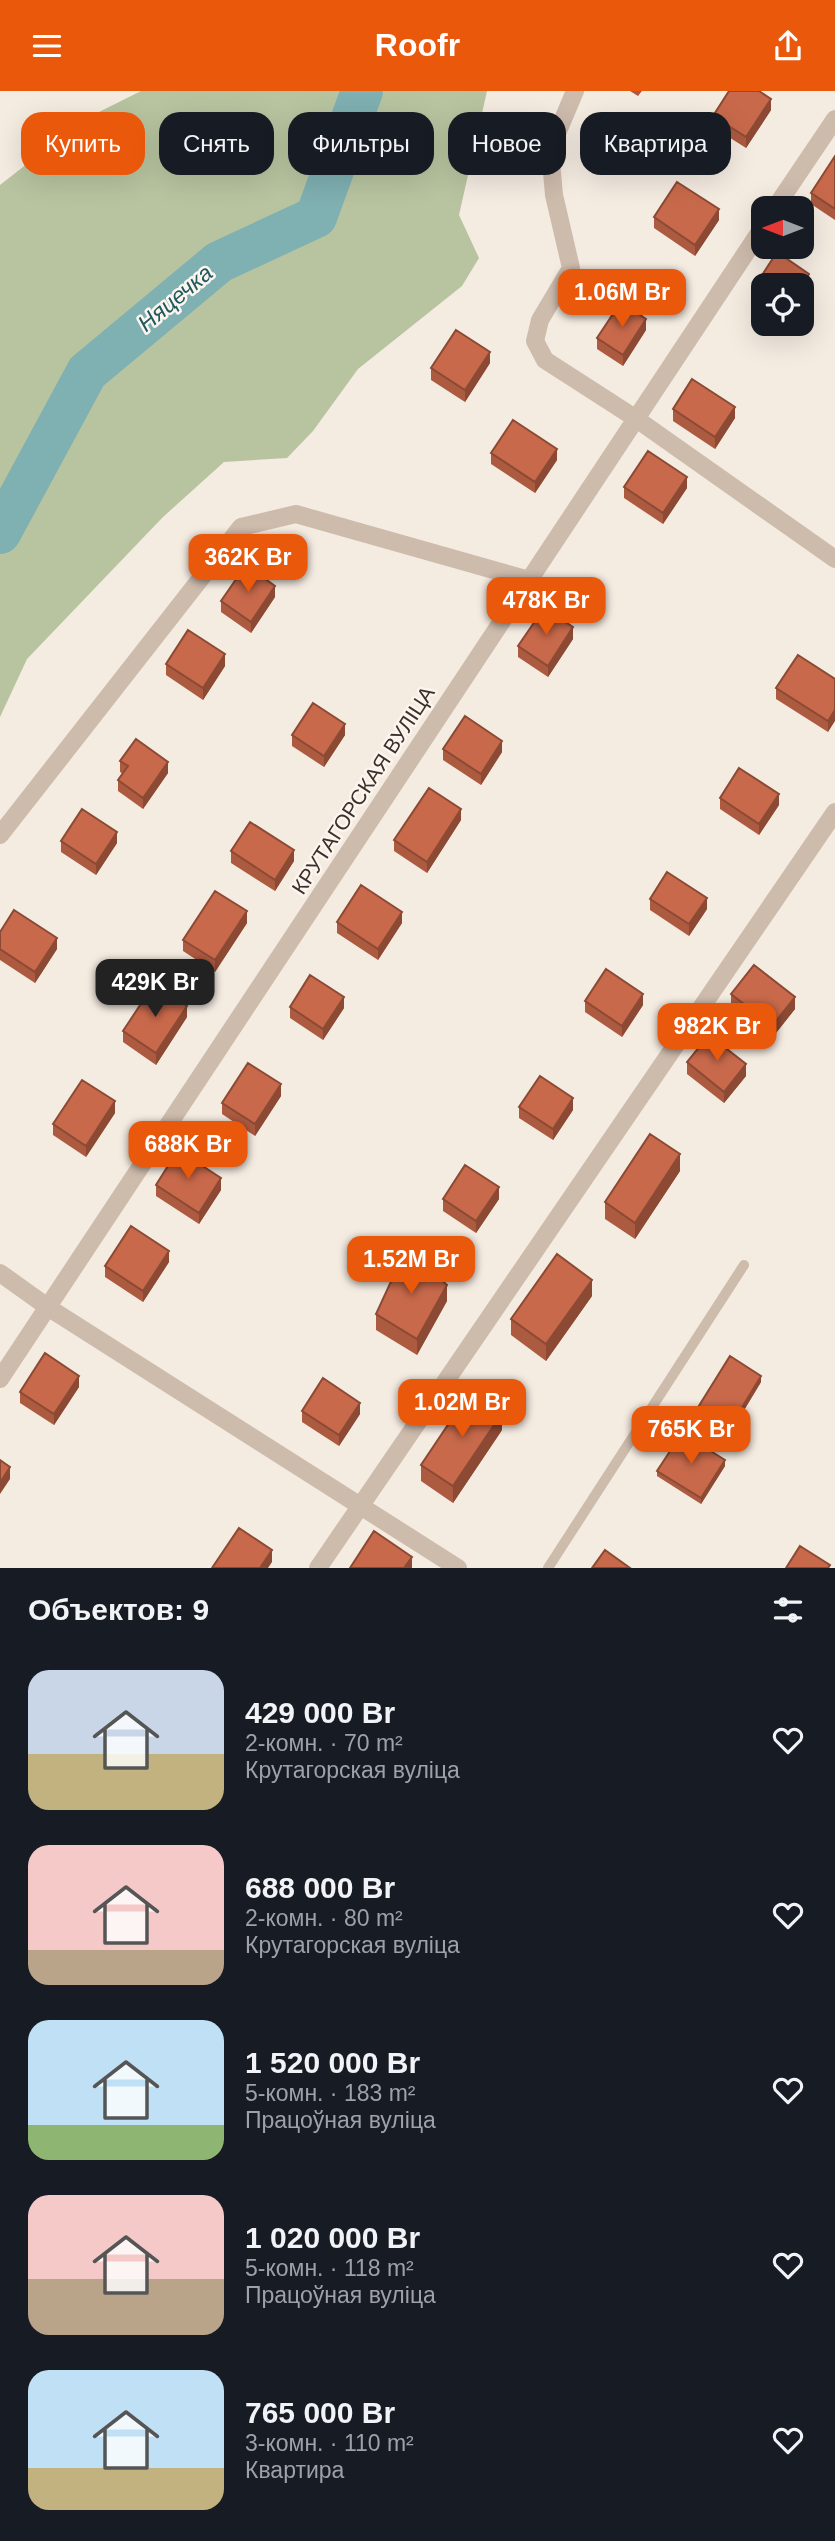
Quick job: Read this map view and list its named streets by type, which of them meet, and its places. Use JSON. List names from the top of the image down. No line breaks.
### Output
{"streets":{"street":["КРУТАГОРСКАЯ ВУЛІЦА"]},"water":["Няцечка"],"north":"left","page":{"header":"Roofr","chip":["Купить","Снять","Фильтры","Новое","Квартира"],"price":["1.06M Br","362K Br","478K Br","429K Br","982K Br","688K Br","1.52M Br","1.02M Br","765K Br"],"heading":"Объектов: 9","list":[{"name":"429 000 Br","note":"2-комн. · 70 m² · Крутагорская вуліца"},{"name":"688 000 Br","note":"2-комн. · 80 m² · Крутагорская вуліца"},{"name":"1 520 000 Br","note":"5-комн. · 183 m² · Працоўная вуліца"},{"name":"1 020 000 Br","note":"5-комн. · 118 m² · Працоўная вуліца"},{"name":"765 000 Br","note":"3-комн. · 110 m² · Квартира"}]}}
